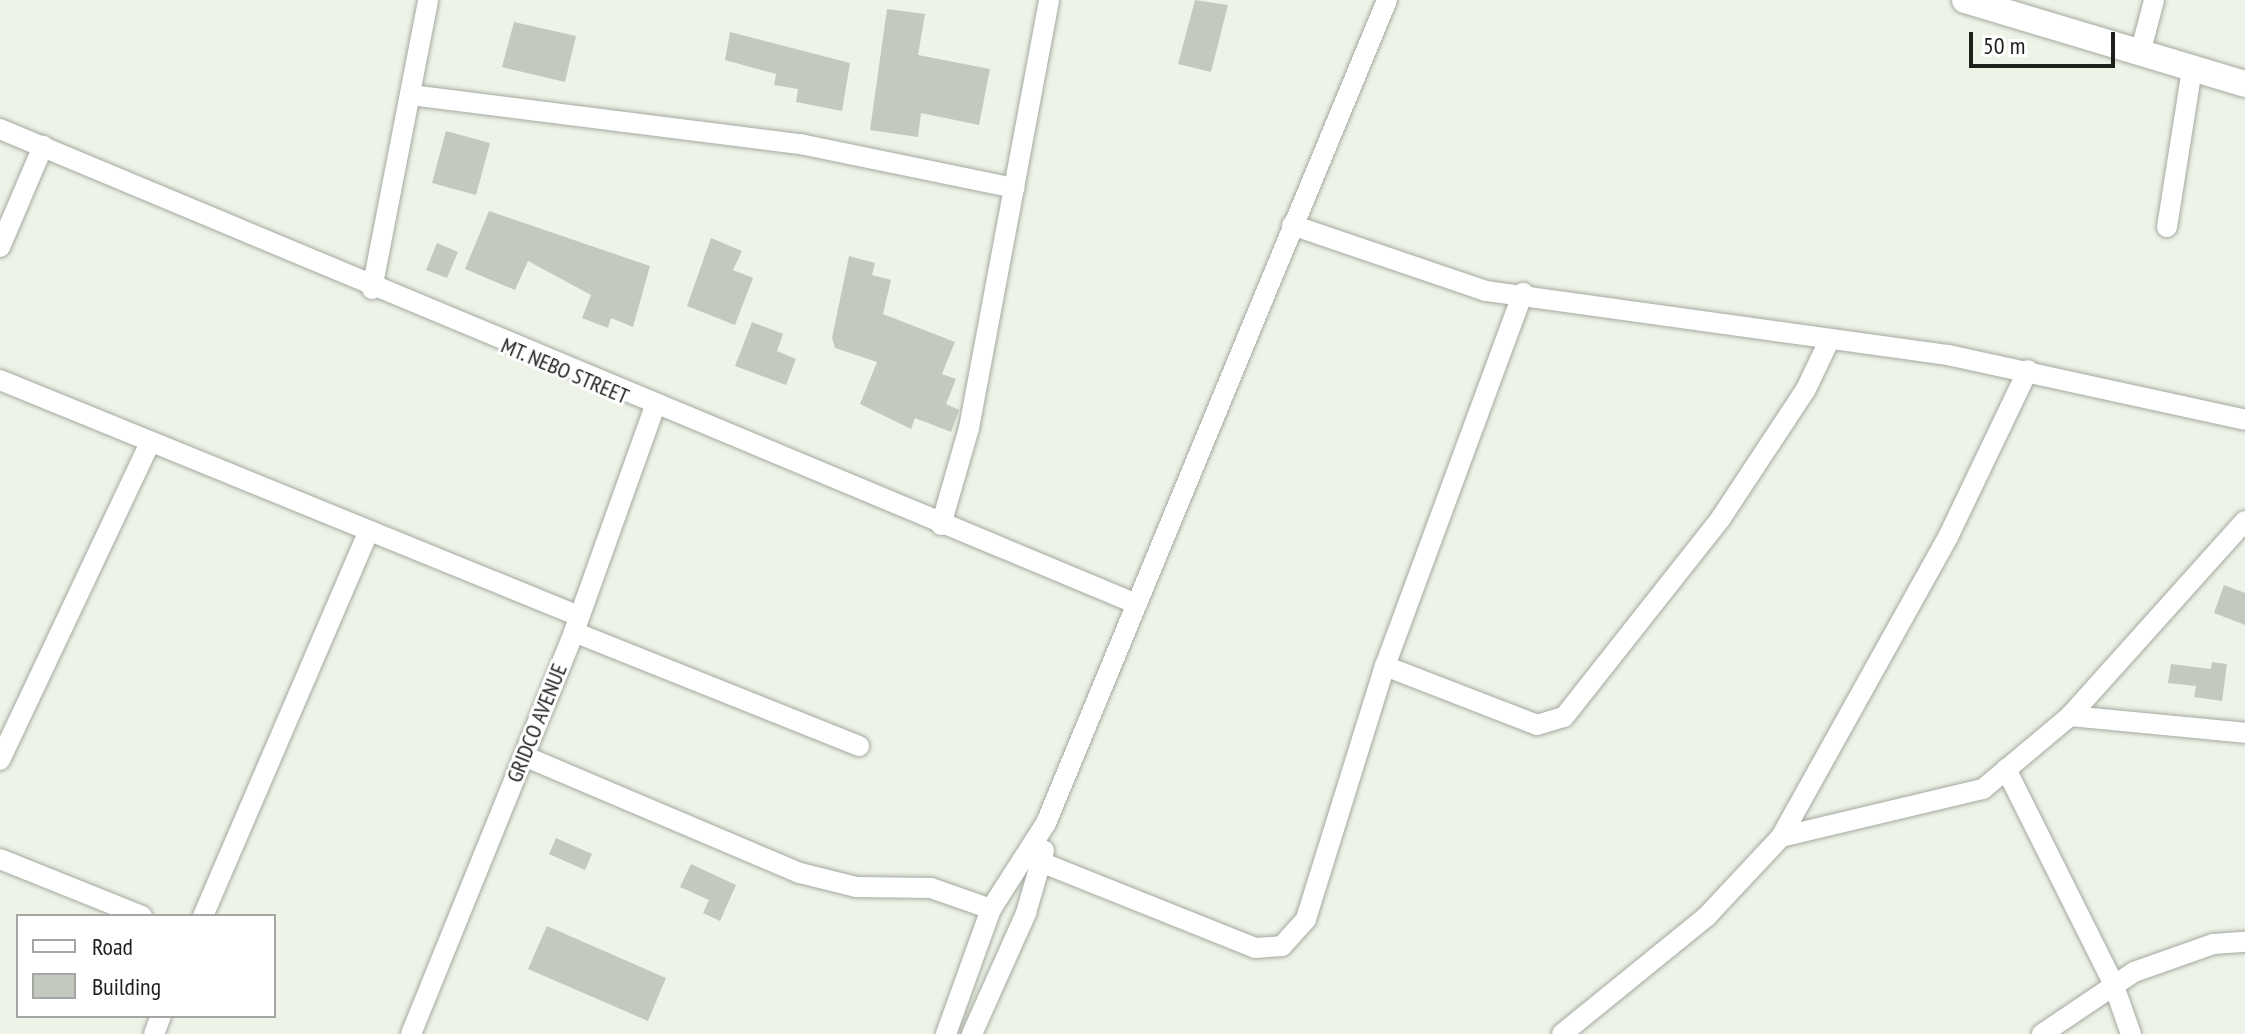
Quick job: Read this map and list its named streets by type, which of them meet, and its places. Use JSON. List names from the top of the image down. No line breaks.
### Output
{"streets":{"street":["MT. NEBO STREET","GRIDCO AVENUE"]},"crossings":[["MT. NEBO STREET","GRIDCO AVENUE"]],"legend":["Road","Building"],"scale_bar":"50 m"}
